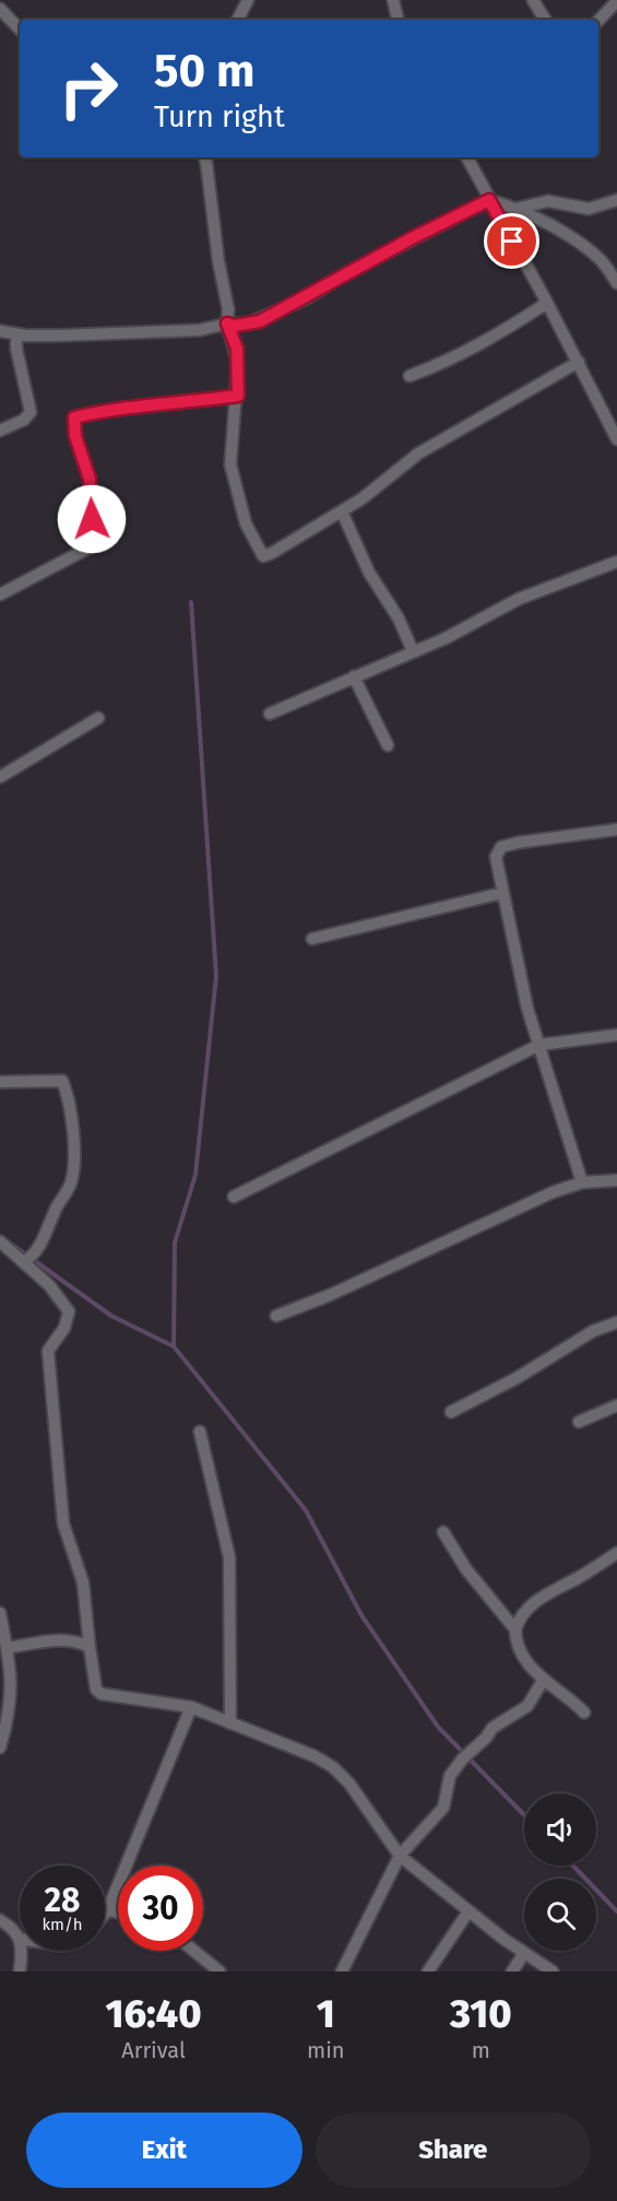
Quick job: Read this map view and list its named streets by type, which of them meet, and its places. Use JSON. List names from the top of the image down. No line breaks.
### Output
{"page":{"turn":["50 m","Turn right"],"speed":"28 km/h","limit":"30","eta":["16:40","Arrival","1","min","310","m"],"buttons":["Exit","Share"]}}
